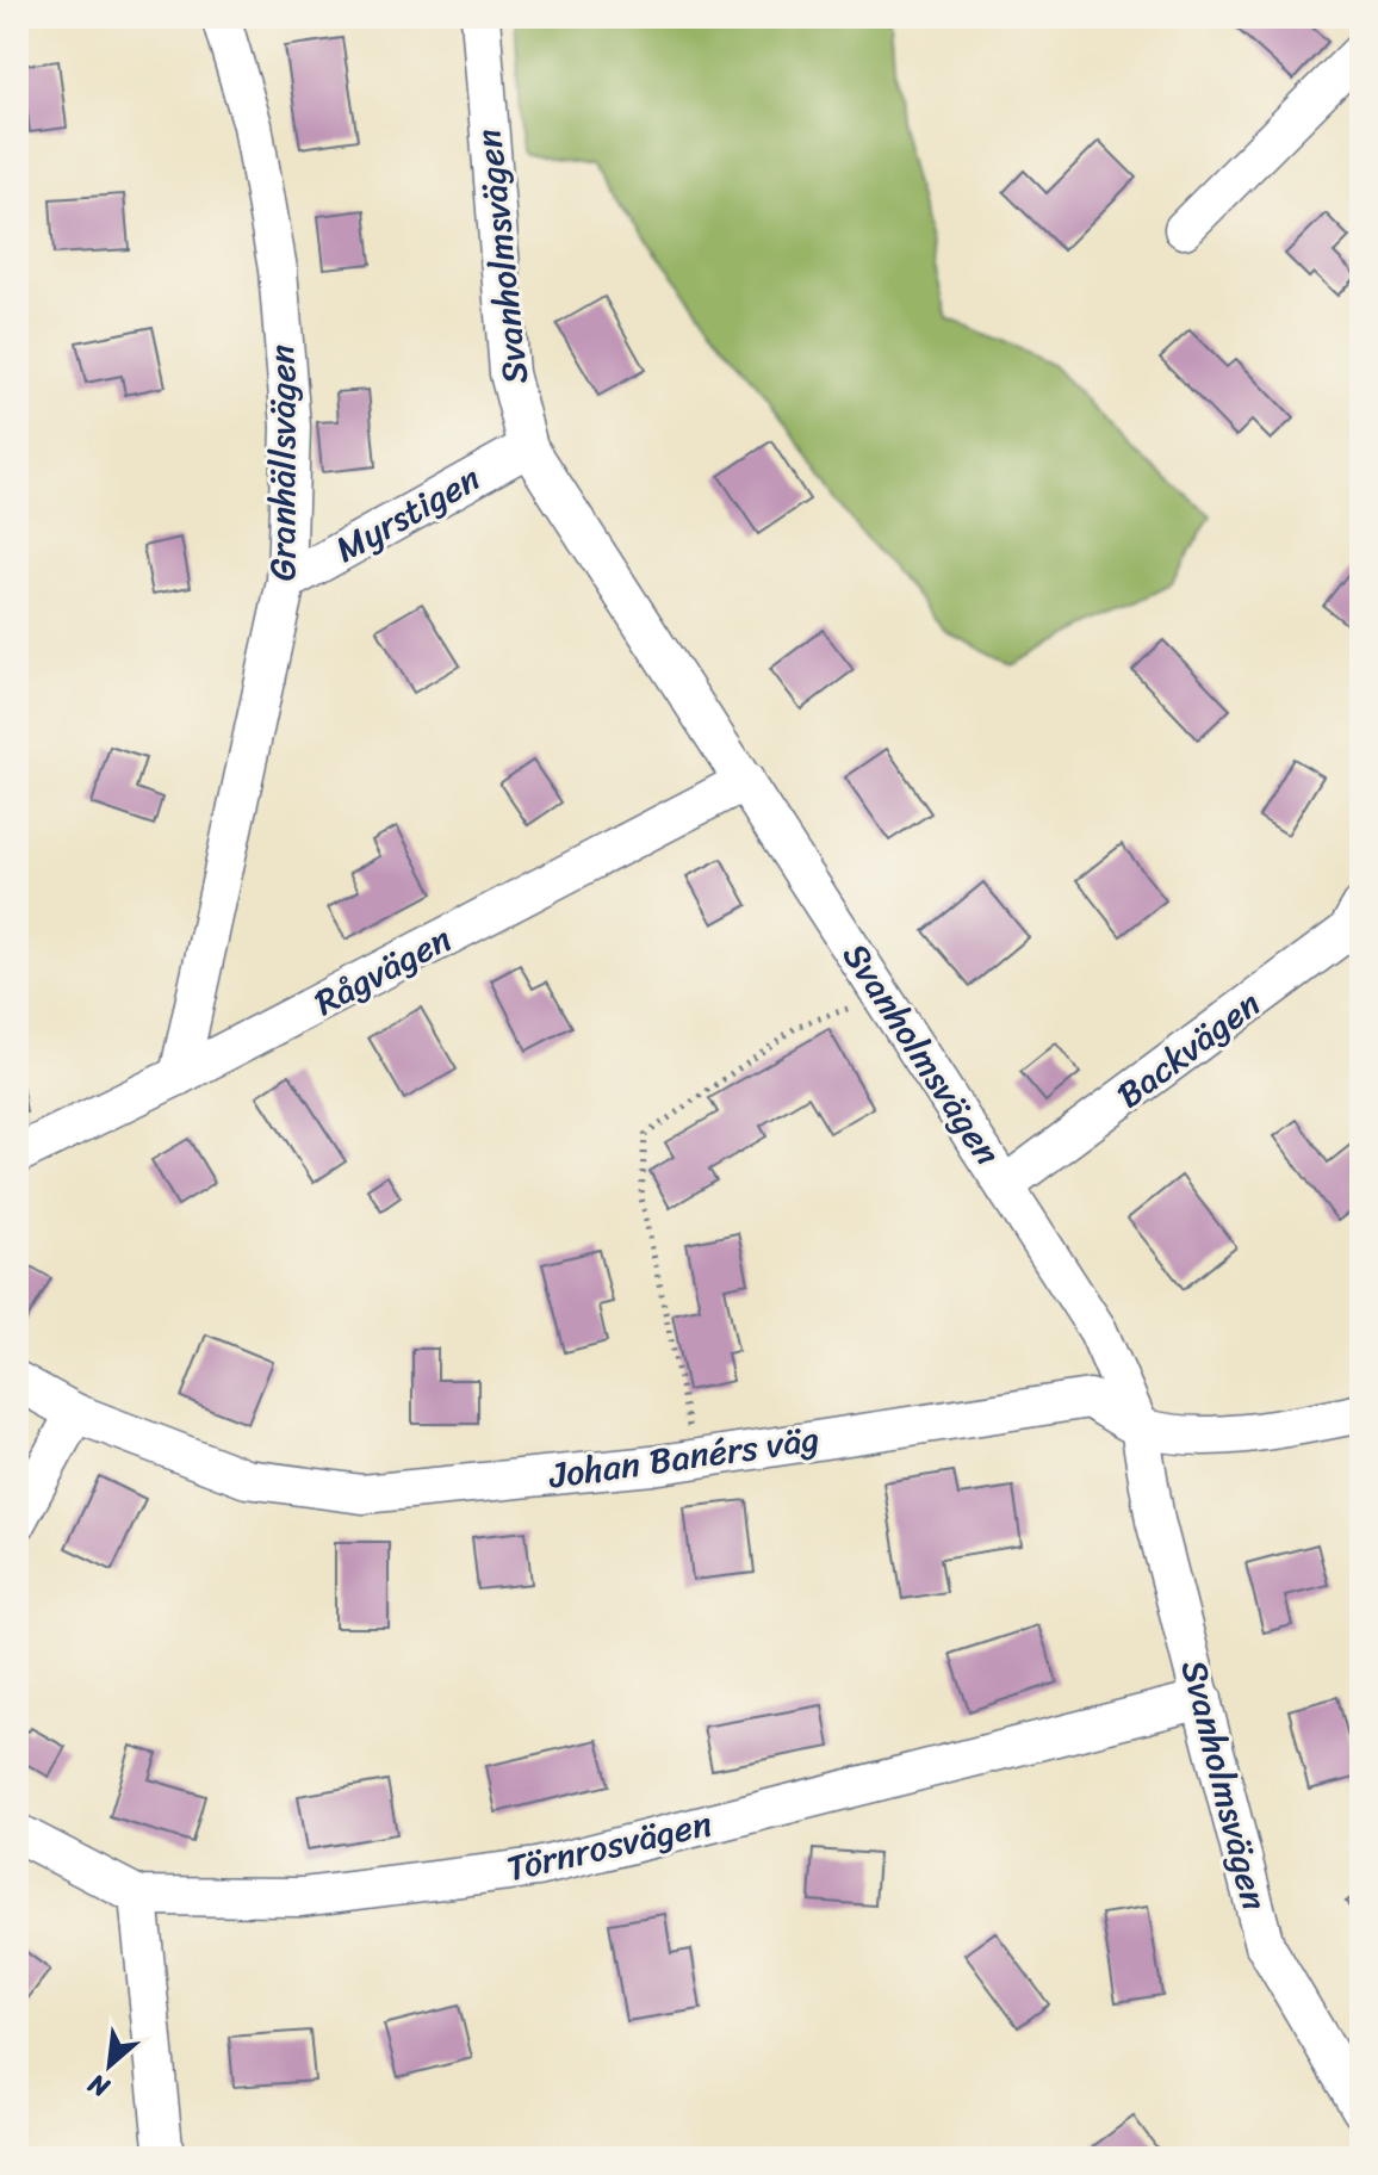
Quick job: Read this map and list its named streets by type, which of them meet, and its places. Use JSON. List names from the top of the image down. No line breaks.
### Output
{"streets":{"street":["Svanholmsvägen","Granhällsvägen","Myrstigen","Rågvägen","Backvägen","Johan Banérs väg","Törnrosvägen"]},"crossings":[["Svanholmsvägen","Myrstigen"],["Svanholmsvägen","Rågvägen"],["Svanholmsvägen","Backvägen"],["Svanholmsvägen","Johan Banérs väg"],["Svanholmsvägen","Törnrosvägen"],["Granhällsvägen","Myrstigen"],["Granhällsvägen","Rågvägen"]],"north":"bottom left"}
